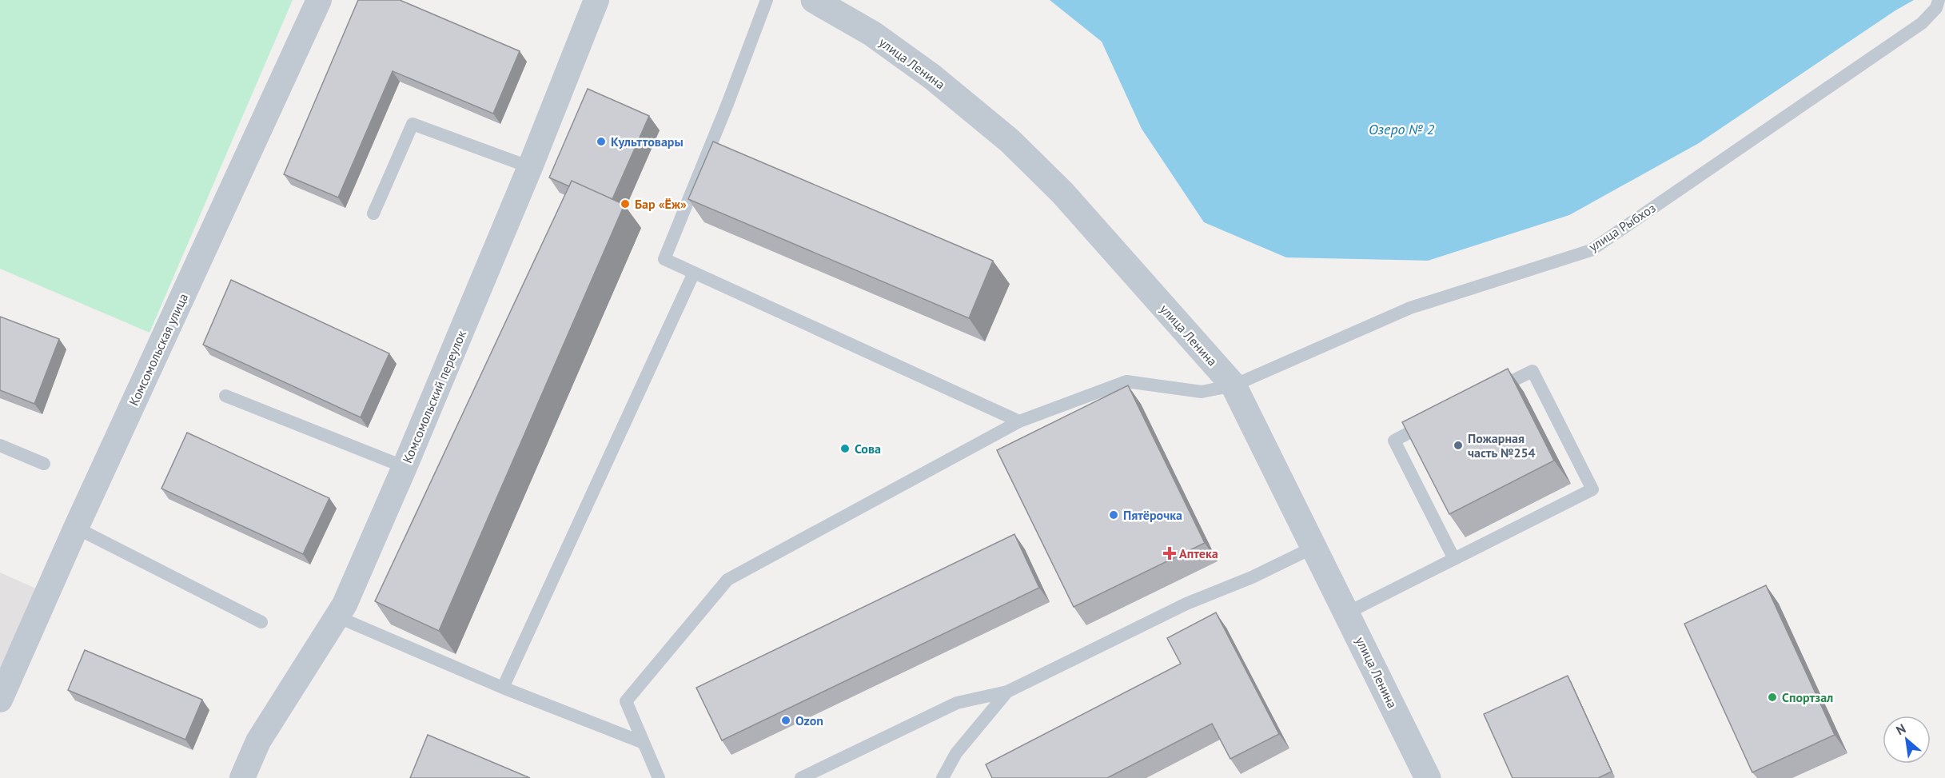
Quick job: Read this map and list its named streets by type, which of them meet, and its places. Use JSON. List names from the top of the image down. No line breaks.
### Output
{"streets":{"street":["улица Ленина","Комсомольская улица","Комсомольский переулок"],"lane":["улица Рыбхоз"]},"crossings":[["улица Ленина","улица Рыбхоз"]],"water":["Озеро № 2"],"places":{"other":["Культтовары","Бар «Ёж»","Пожарная часть №254","Сова","Пятёрочка","Спортзал","Ozon"],"health":["Аптека"]},"north":"top left"}
